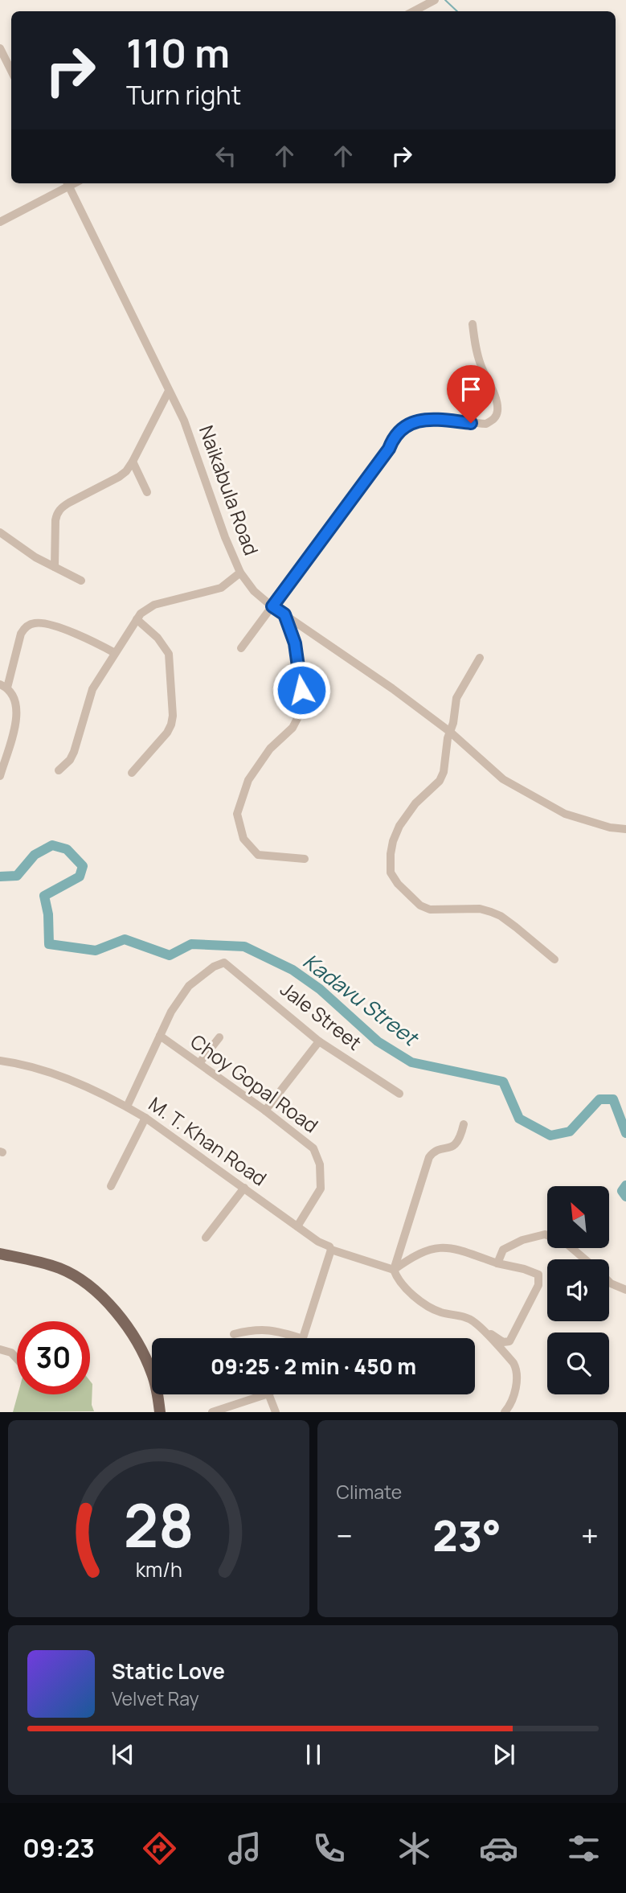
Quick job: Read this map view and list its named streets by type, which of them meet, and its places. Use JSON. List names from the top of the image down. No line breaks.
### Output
{"streets":{"street":["Naikabula Road","Jale Street","Choy Gopal Road","M. T. Khan Road"]},"crossings":[["Jale Street","Choy Gopal Road"],["Choy Gopal Road","M. T. Khan Road"]],"water":["Kadavu Street"],"north":"top left","page":{"turn":["110 m","Turn right"],"limit":"30","trip":"09:25 · 2 min · 450 m","tile":"Climate","heat":["−","23°","+"],"song":["Static Love","Velvet Ray"],"tabs":"09:23","gauge":["28","km/h"]}}
